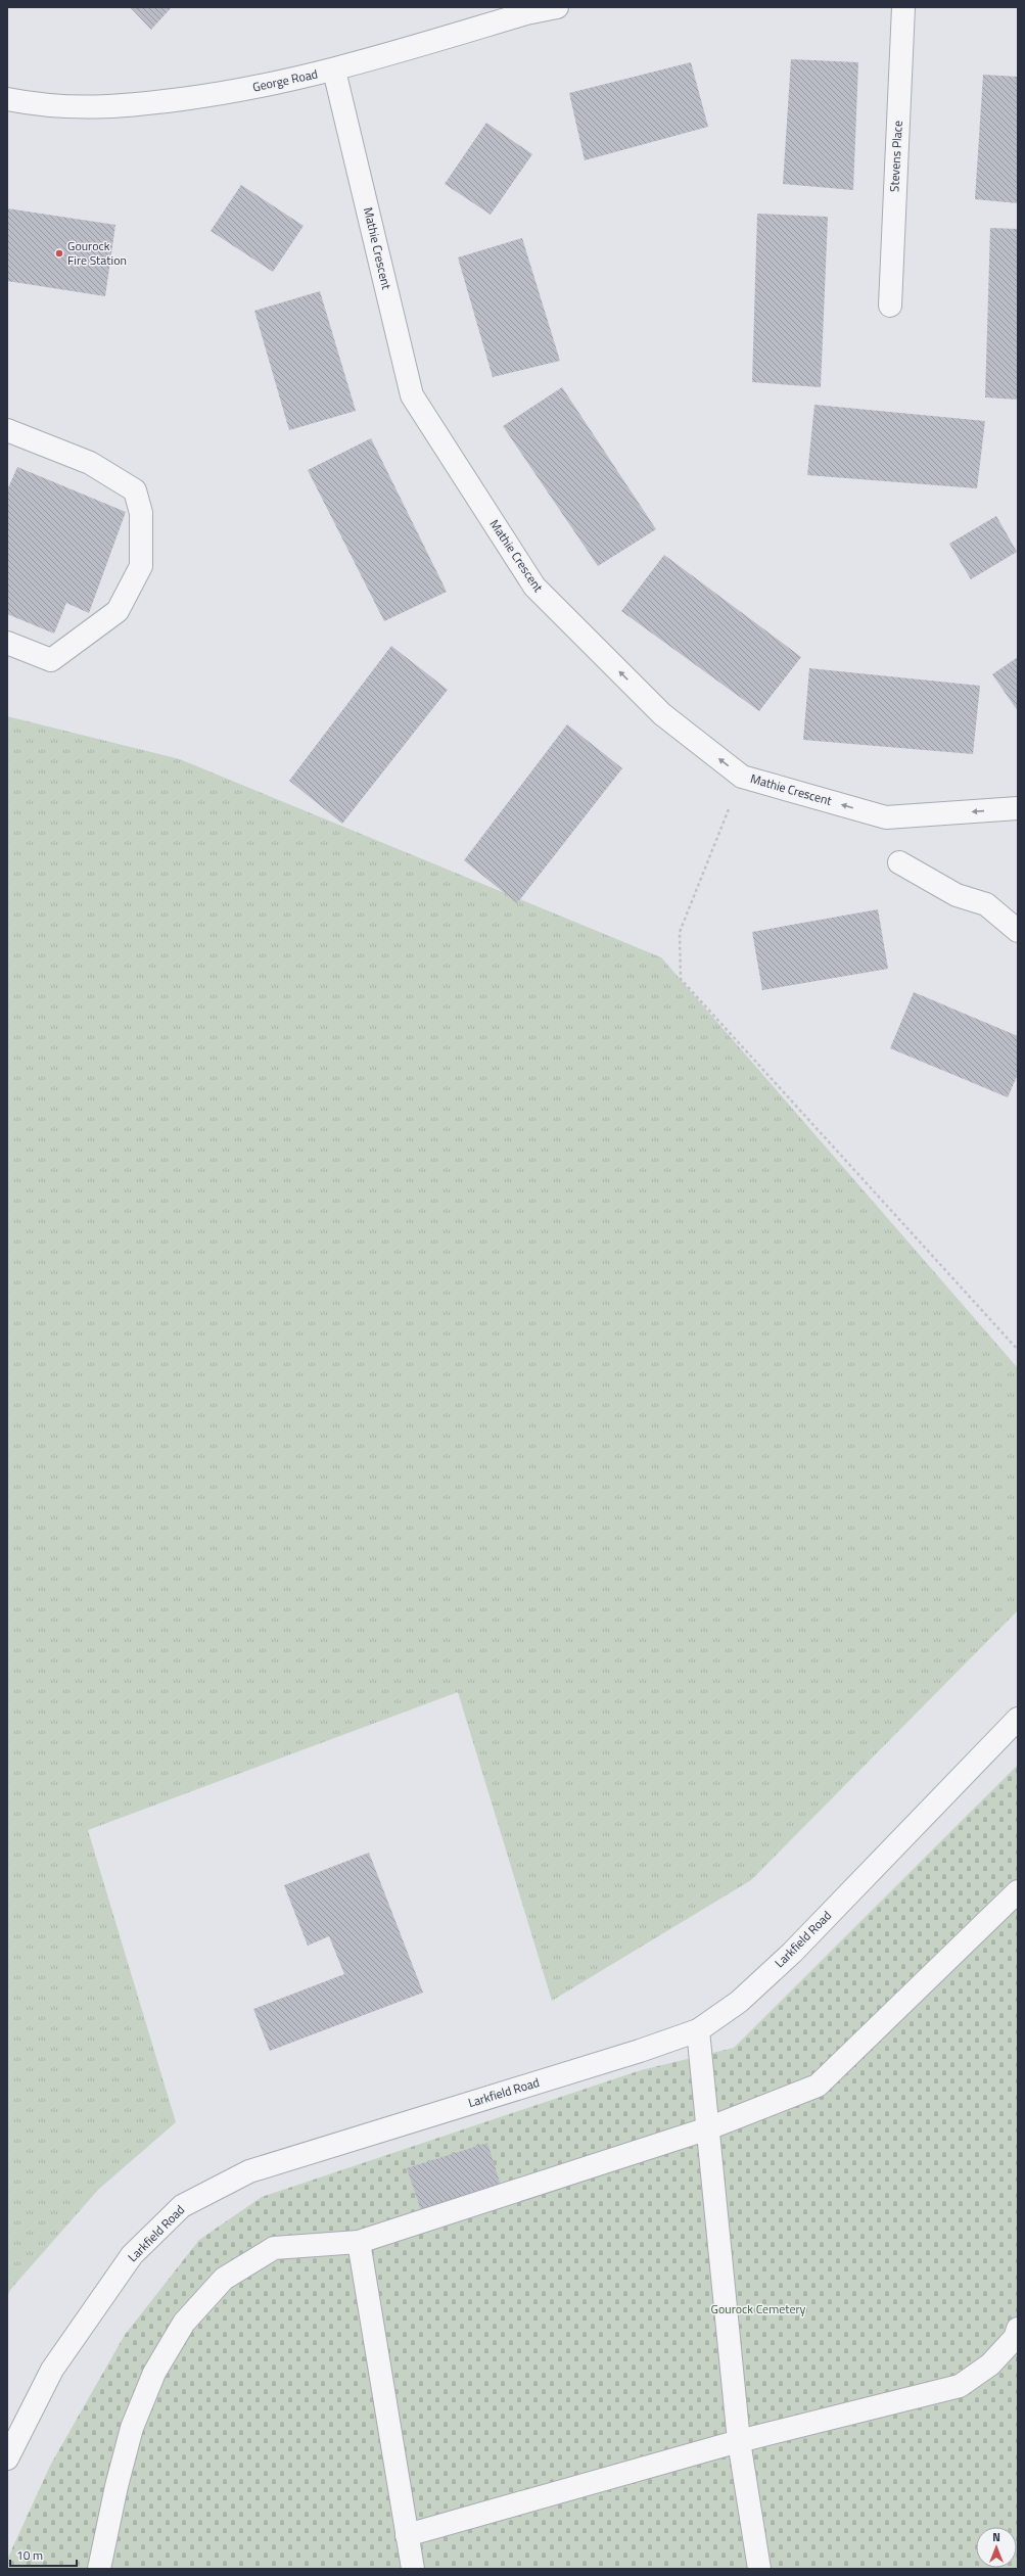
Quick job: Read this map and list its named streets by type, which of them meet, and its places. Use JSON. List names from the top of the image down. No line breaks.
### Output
{"streets":{"street":["George Road","Stevens Place","Mathie Crescent","Larkfield Road"]},"crossings":[["George Road","Mathie Crescent"]],"one_way":["Mathie Crescent"],"parks":["Gourock Cemetery"],"places":["Gourock Fire Station"],"scale_bar":"10 m","north":"top"}
